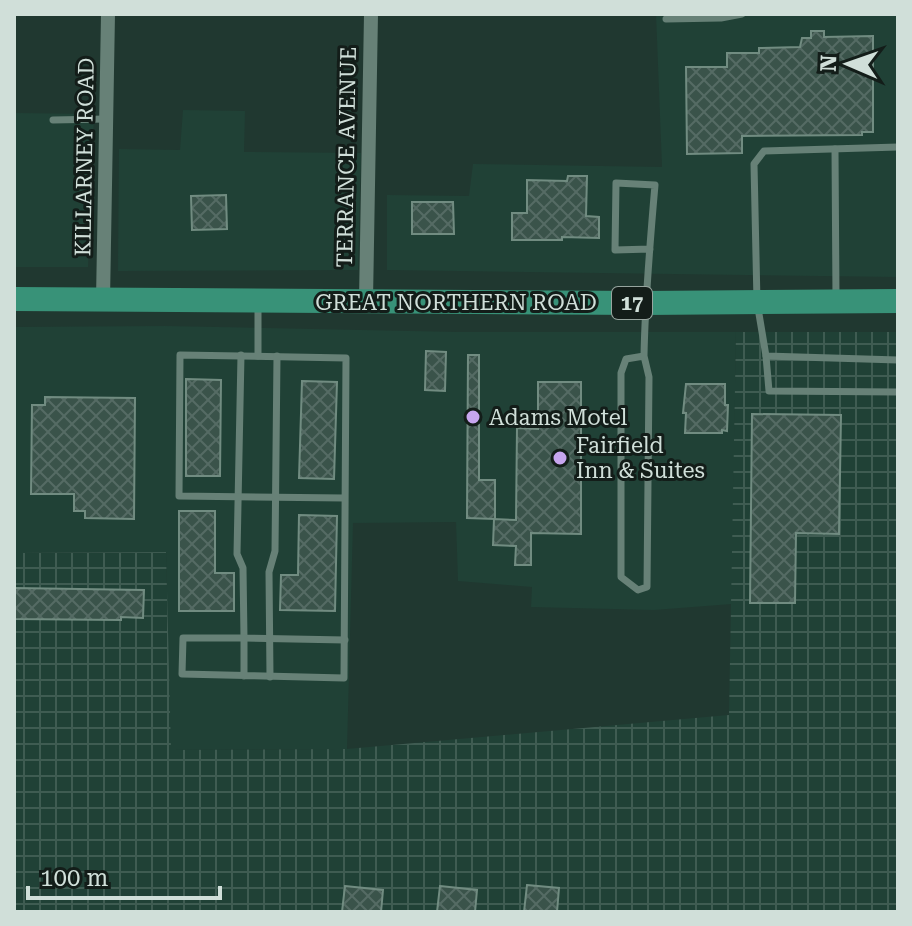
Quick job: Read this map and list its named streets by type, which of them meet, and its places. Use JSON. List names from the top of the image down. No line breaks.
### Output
{"streets":{"highway":["GREAT NORTHERN ROAD","17"],"street":["KILLARNEY ROAD","TERRANCE AVENUE"]},"crossings":[["KILLARNEY ROAD","GREAT NORTHERN ROAD"],["TERRANCE AVENUE","GREAT NORTHERN ROAD"]],"places":["Adams Motel","Fairfield Inn & Suites"],"scale_bar":"100 m","north":"left"}
